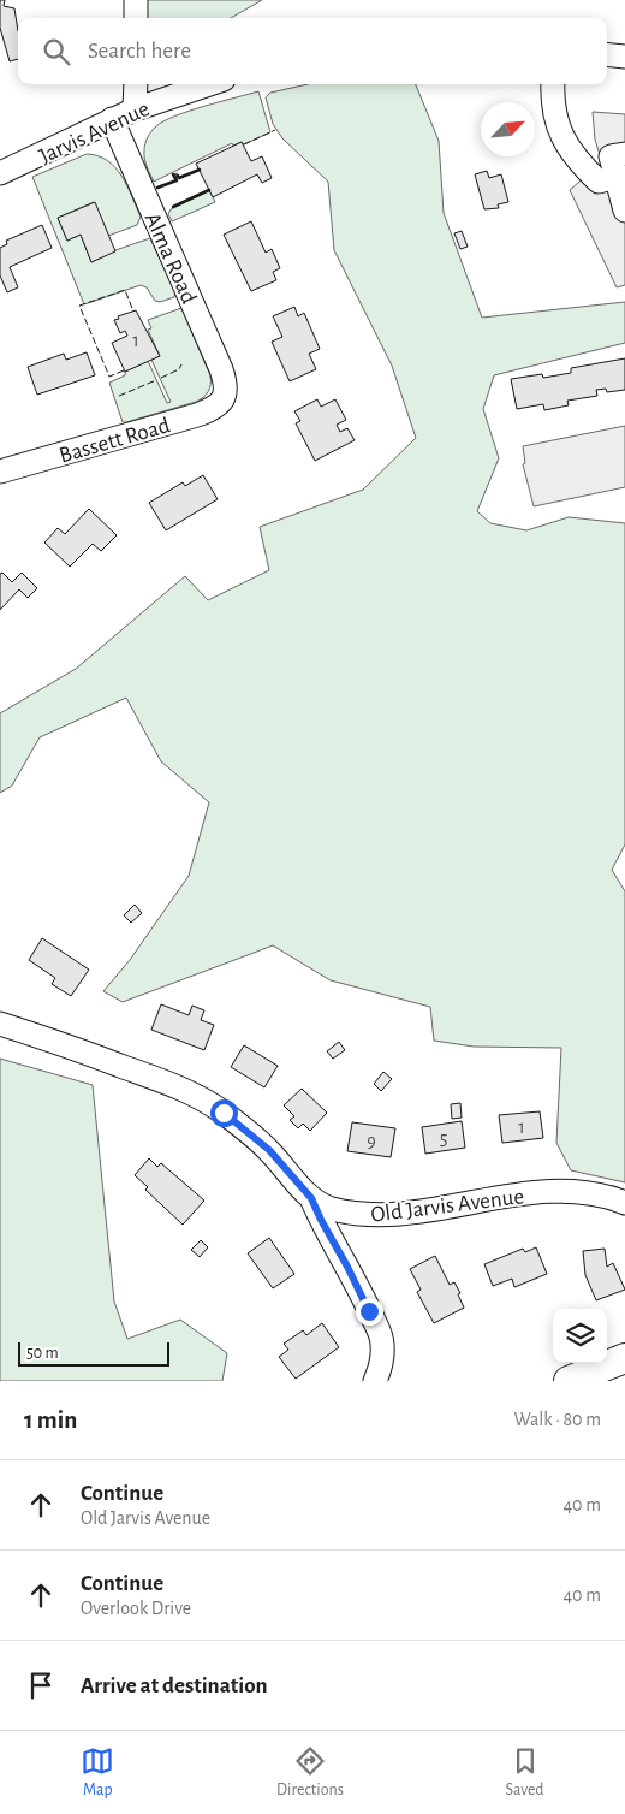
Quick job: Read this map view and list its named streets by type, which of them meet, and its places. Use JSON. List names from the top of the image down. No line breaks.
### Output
{"streets":{"street":["Jarvis Avenue","Alma Road","Bassett Road","Old Jarvis Avenue"]},"crossings":[["Jarvis Avenue","Alma Road"],["Alma Road","Bassett Road"]],"house_numbers":["1","1","5","9"],"scale_bar":"50 m","north":"top right","page":{"search":"Search here","scale":"50 m","heading":["1 min","Walk · 80 m"],"list":[["Continue","Old Jarvis Avenue","40 m"],["Continue","Overlook Drive","40 m"],"Arrive at destination"],"nav":["Map","Directions","Saved"]}}
